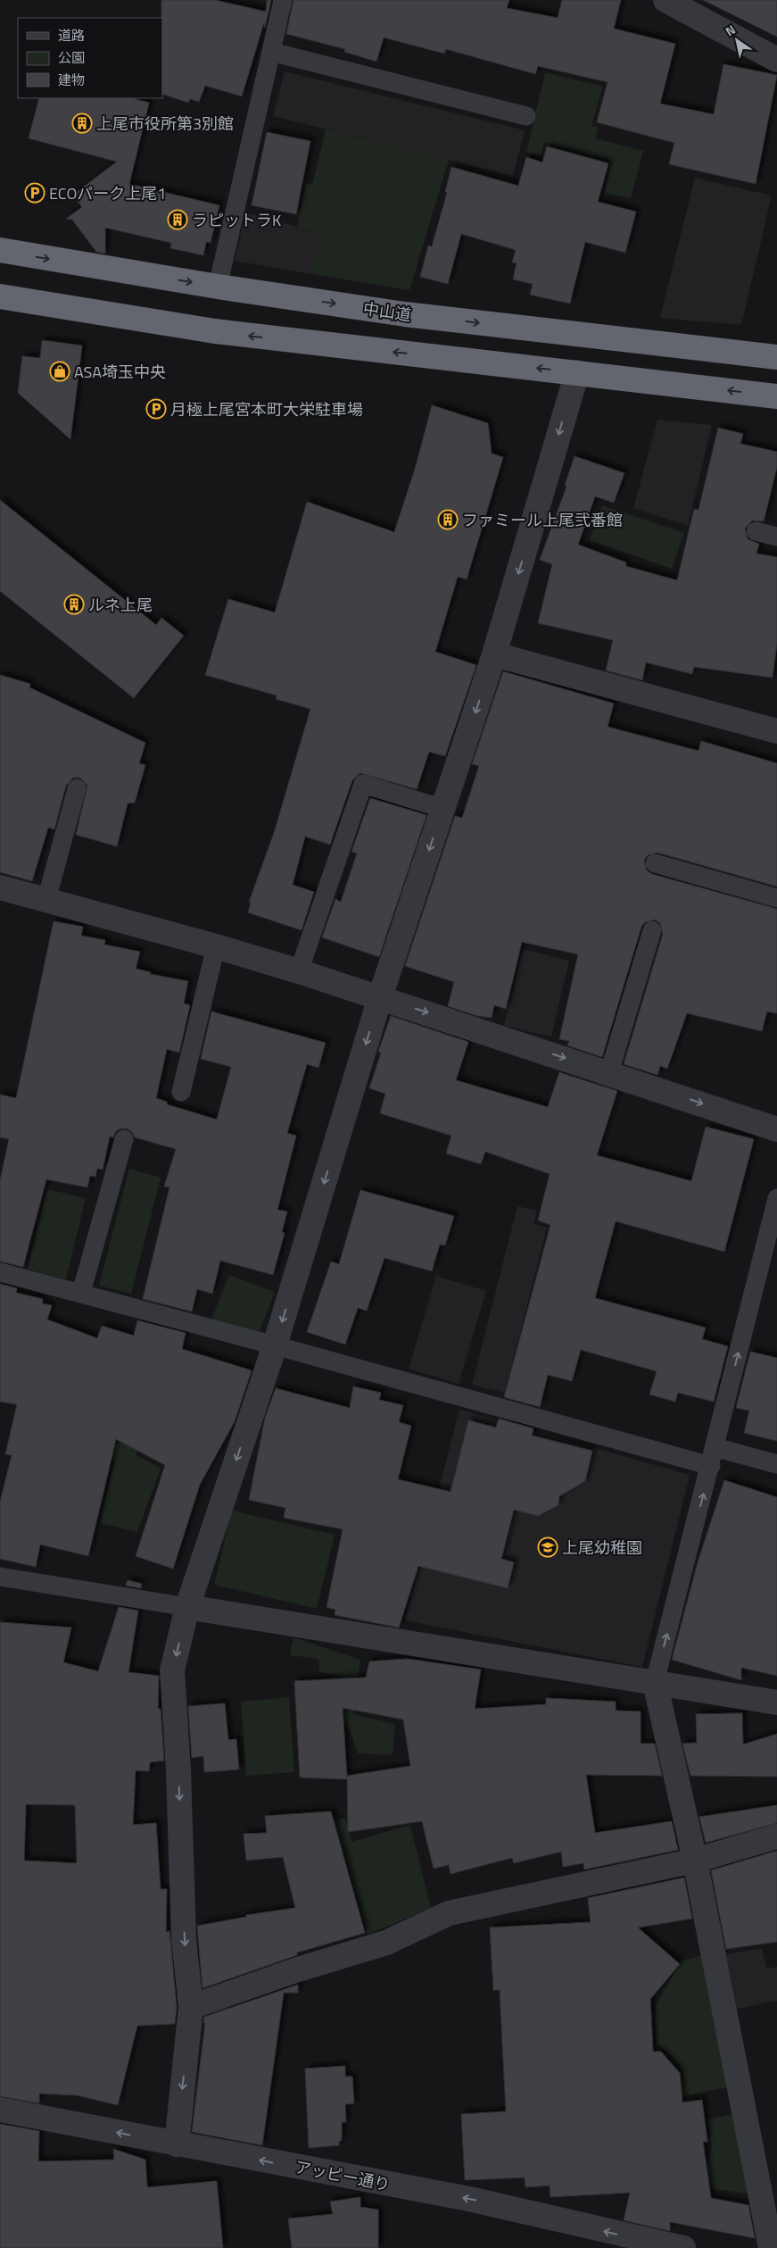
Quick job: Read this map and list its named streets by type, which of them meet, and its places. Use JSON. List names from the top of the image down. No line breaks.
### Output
{"streets":{"highway":["中山道"],"street":["アッピー通り"]},"one_way":["アッピー通り"],"places":{"building":["上尾市役所第3別館","ラピットラK","ファミール上尾弐番館","ルネ上尾"],"parking":["ECOパーク上尾1","月極上尾宮本町大栄駐車場"],"shop":["ASA埼玉中央"],"school or university":["上尾幼稚園"]},"legend":["道路","公園","建物"],"north":"top left"}
